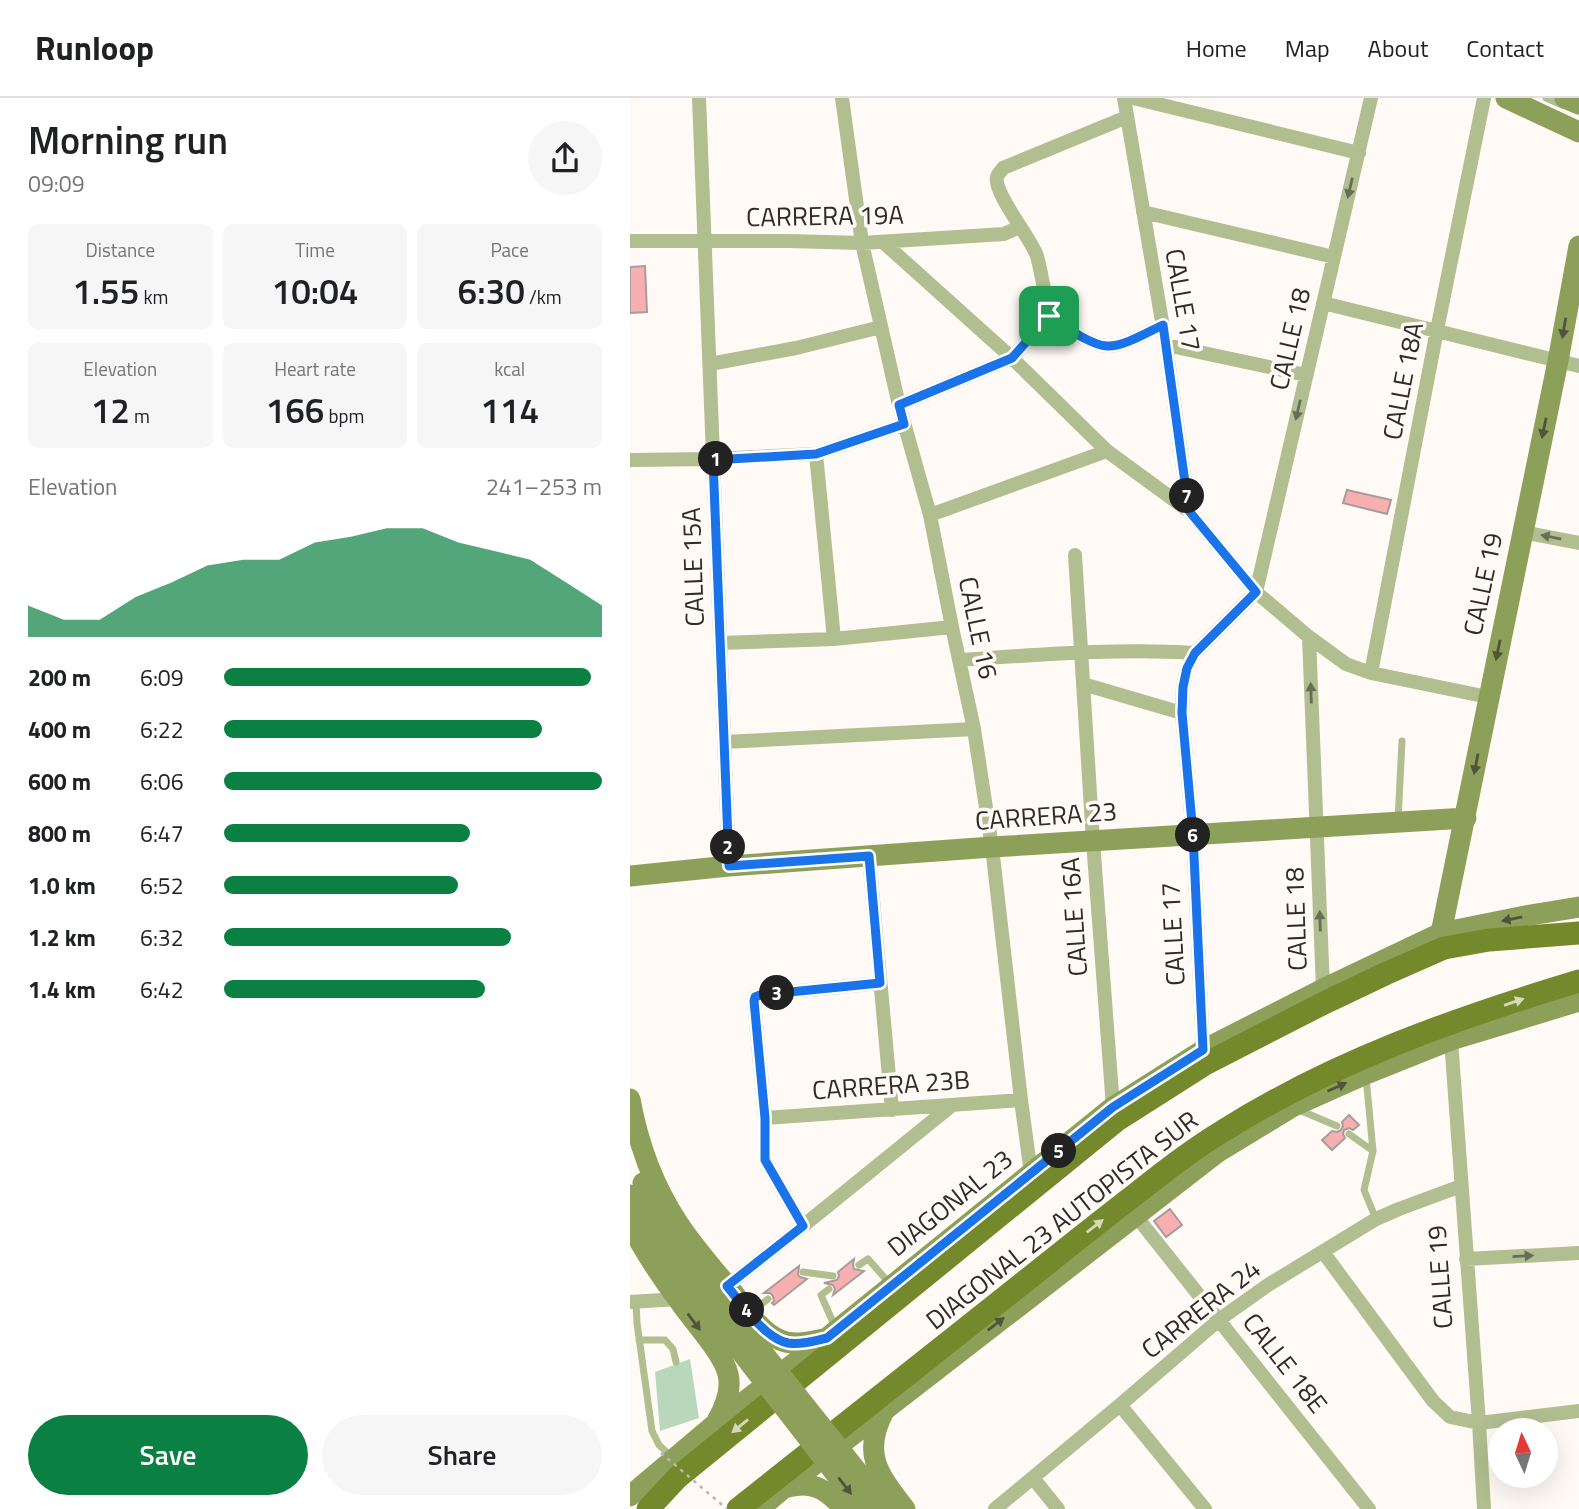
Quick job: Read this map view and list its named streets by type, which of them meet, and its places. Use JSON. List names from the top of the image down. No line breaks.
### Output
{"streets":{"main road":["DIAGONAL 23 AUTOPISTA SUR"],"street":["CARRERA 19A","CALLE 17","CALLE 18","CALLE 18A","CALLE 15A","CALLE 19","CALLE 16","CARRERA 23","CALLE 16A","CARRERA 23B","DIAGONAL 23","CARRERA 24","CALLE 18E"]},"crossings":[["CARRERA 19A","CALLE 15A"],["CARRERA 19A","CALLE 16"],["CALLE 17","CALLE 18"],["CALLE 17","CARRERA 23"],["CALLE 17","DIAGONAL 23"],["CALLE 18","CARRERA 23"],["CALLE 18","DIAGONAL 23"],["CALLE 15A","CARRERA 23"],["CALLE 19","CARRERA 23"],["CALLE 19","DIAGONAL 23"],["CALLE 19","DIAGONAL 23 AUTOPISTA SUR"],["CALLE 19","CARRERA 24"],["CALLE 16","CARRERA 23"],["CALLE 16","CARRERA 23B"],["CALLE 16","DIAGONAL 23"],["CARRERA 23","CALLE 16A"],["CALLE 16A","DIAGONAL 23"],["DIAGONAL 23","DIAGONAL 23 AUTOPISTA SUR"],["CARRERA 24","CALLE 18E"]],"one_way":["CALLE 19"],"north":"top","page":{"header":"Runloop","nav":["Home","Map","About","Contact"],"heading":["Morning run","09:09"],"stats":[["Distance","1.55 km"],["Time","10:04"],["Pace","6:30 /km"],["Elevation","12 m"],["Heart rate","166 bpm"],["kcal","114"]],"pins":["1","7","6","2","3","5","4"],"chart":["Elevation","241–253 m"],"list":[{"name":"200 m","note":"6:09"},{"name":"400 m","note":"6:22"},{"name":"600 m","note":"6:06"},{"name":"800 m","note":"6:47"},{"name":"1.0 km","note":"6:52"},{"name":"1.2 km","note":"6:32"},{"name":"1.4 km","note":"6:42"}],"buttons":["Save","Share"]}}
